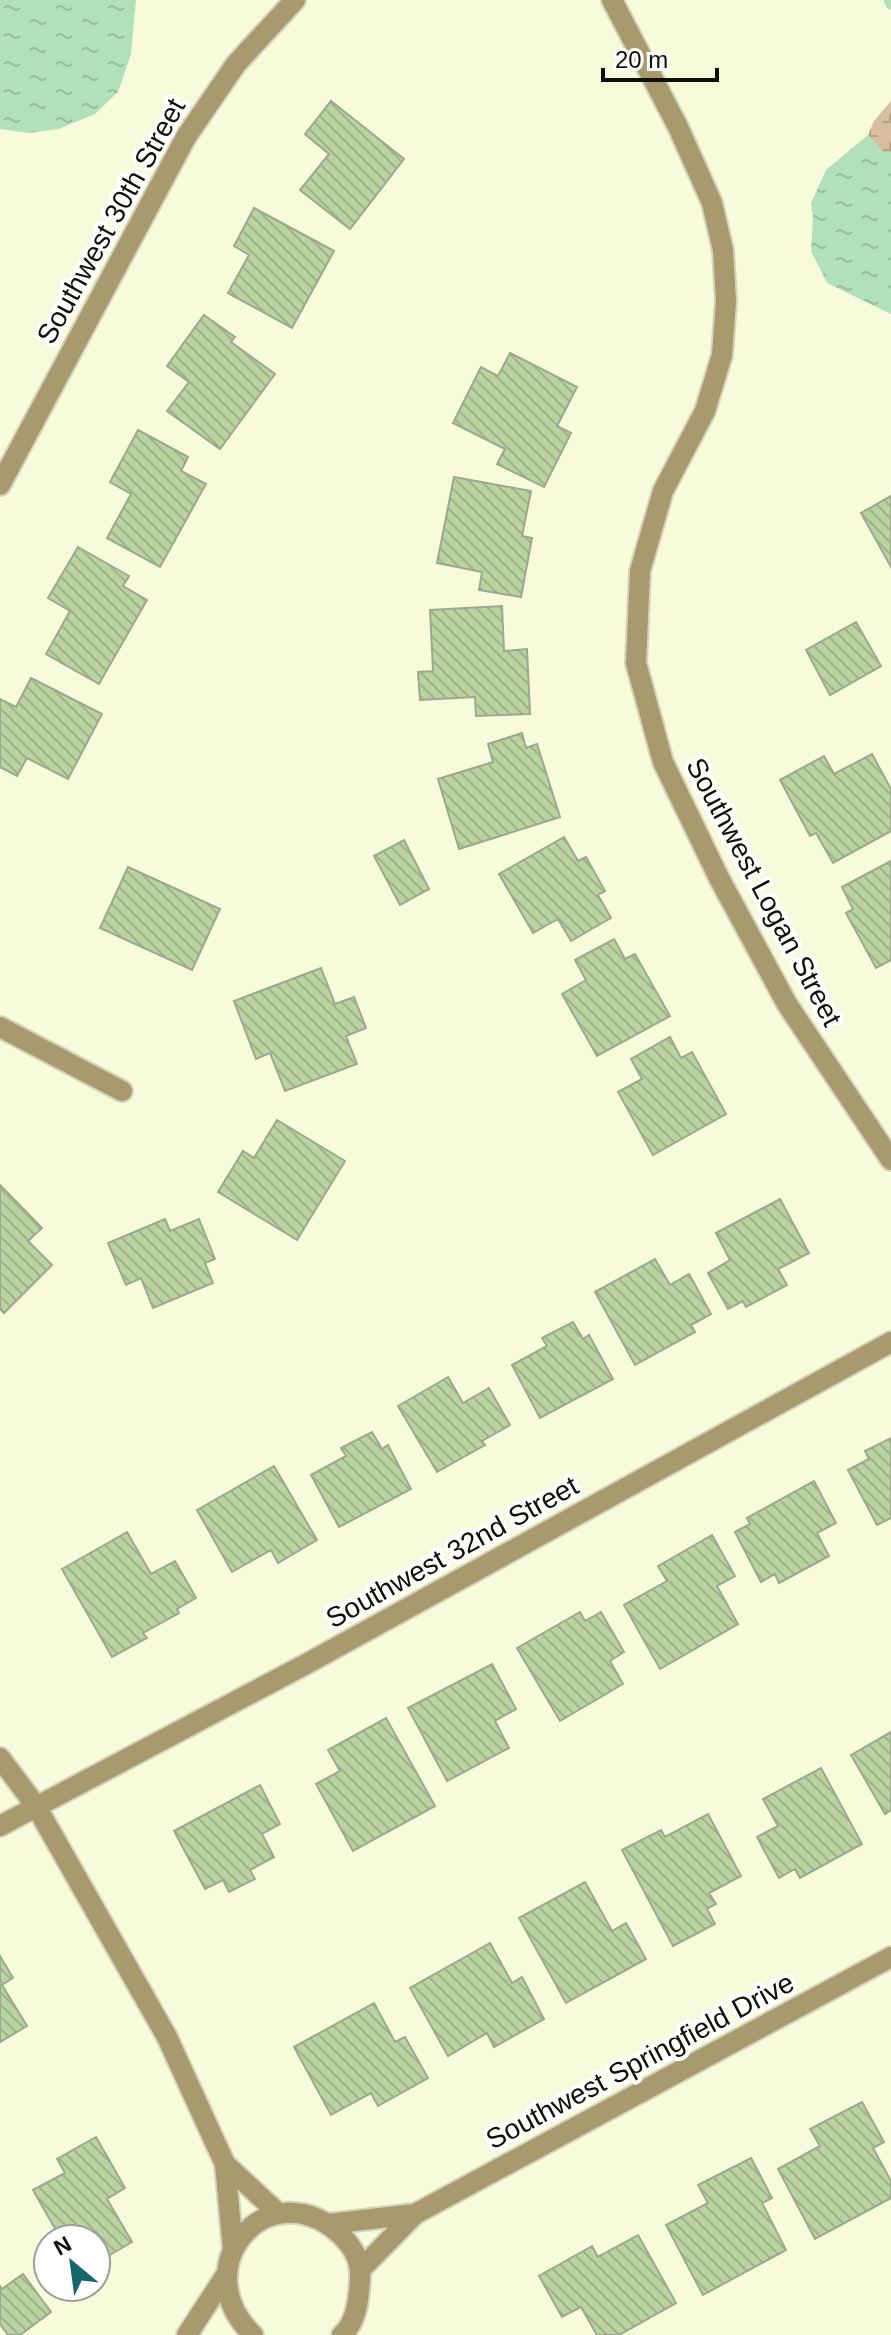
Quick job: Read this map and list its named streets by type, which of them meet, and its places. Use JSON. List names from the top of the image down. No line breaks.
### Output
{"streets":{"street":["Southwest 30th Street","Southwest Logan Street","Southwest 32nd Street","Southwest Springfield Drive"]},"scale_bar":"20 m","north":"top left"}
